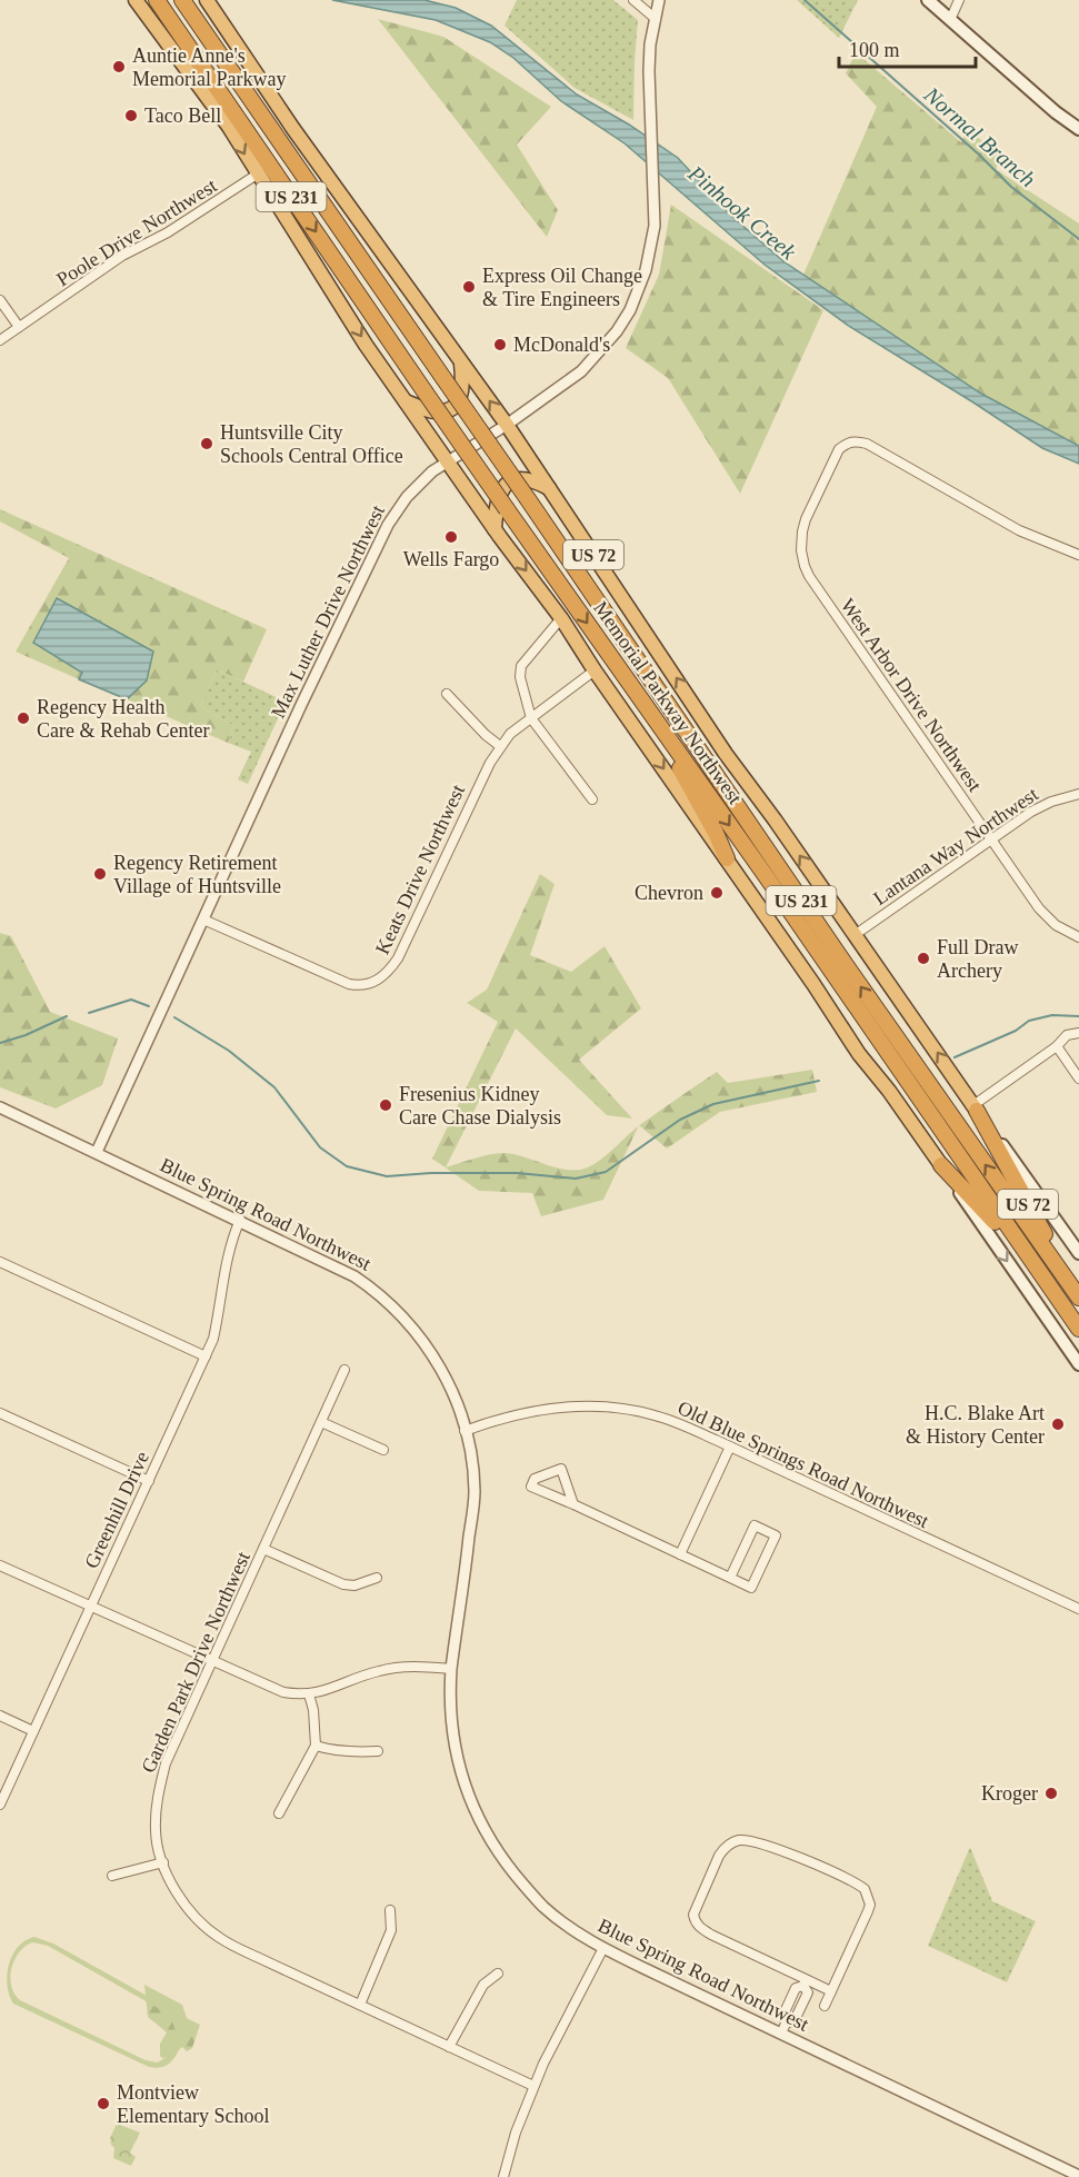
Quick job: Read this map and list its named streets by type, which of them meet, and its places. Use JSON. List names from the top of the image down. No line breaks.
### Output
{"streets":{"highway":["US 231","US 72","Memorial Parkway Northwest"],"street":["Poole Drive Northwest","Max Luther Drive Northwest","West Arbor Drive Northwest","Lantana Way Northwest","Keats Drive Northwest","Blue Spring Road Northwest","Old Blue Springs Road Northwest","Greenhill Drive","Garden Park Drive Northwest"]},"crossings":[["Poole Drive Northwest","US 72"],["US 72","Max Luther Drive Northwest"],["US 72","Memorial Parkway Northwest"],["US 72","Lantana Way Northwest"],["US 72","Keats Drive Northwest"],["Max Luther Drive Northwest","Keats Drive Northwest"],["Max Luther Drive Northwest","Blue Spring Road Northwest"],["West Arbor Drive Northwest","Lantana Way Northwest"],["Blue Spring Road Northwest","Old Blue Springs Road Northwest"],["Blue Spring Road Northwest","Greenhill Drive"]],"water":["Normal Branch","Pinhook Creek"],"places":["Auntie Anne's Memorial Parkway","Taco Bell","Express Oil Change & Tire Engineers","McDonald's","Huntsville City Schools Central Office","Wells Fargo","Regency Health Care & Rehab Center","Regency Retirement Village of Huntsville","Chevron","Full Draw Archery","Fresenius Kidney Care Chase Dialysis","H.C. Blake Art & History Center","Kroger","Montview Elementary School"],"scale_bar":"100 m"}
